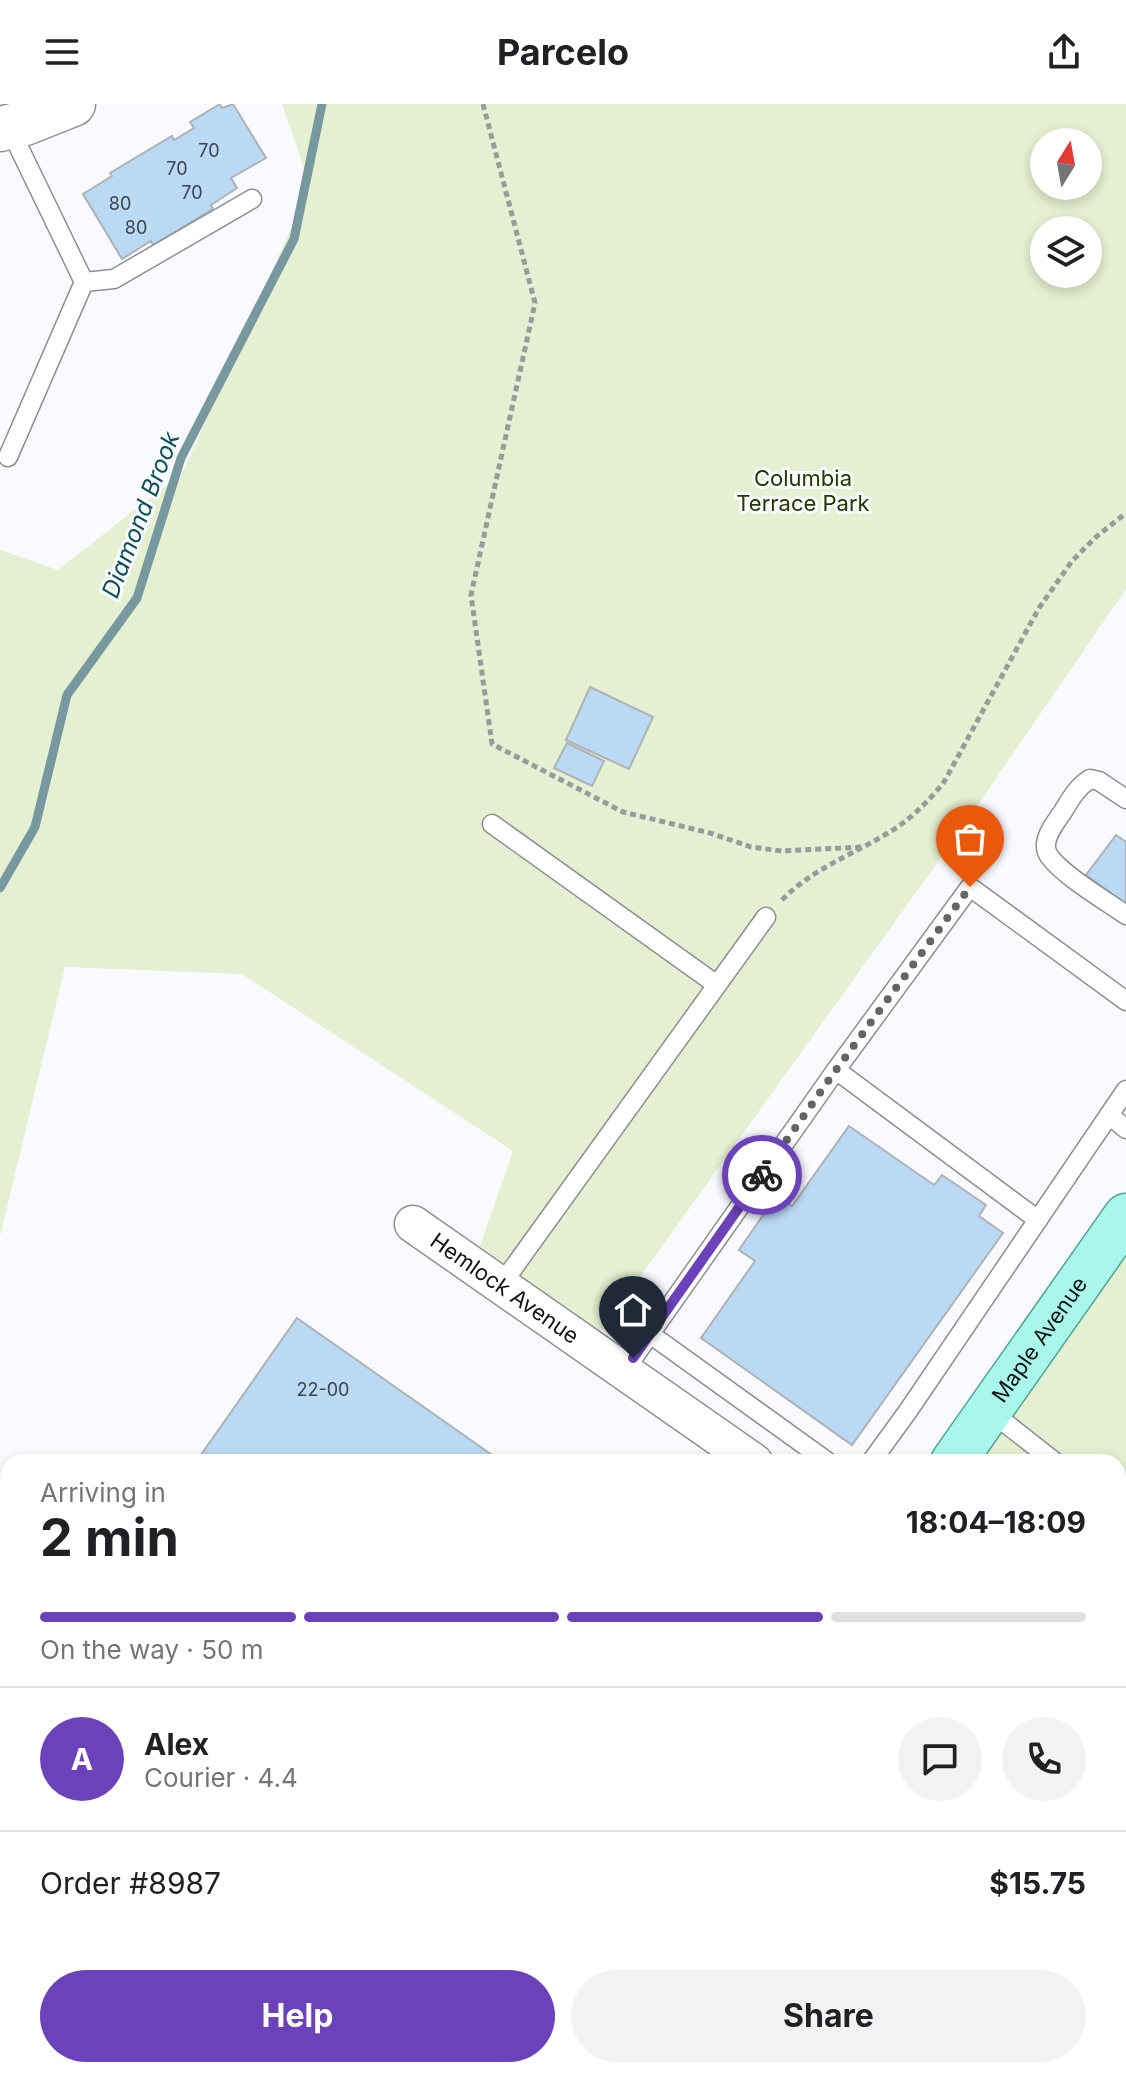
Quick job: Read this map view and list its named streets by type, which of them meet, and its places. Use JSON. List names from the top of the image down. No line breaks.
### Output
{"streets":{"main road":["Maple Avenue"],"street":["Hemlock Avenue"]},"water":["Diamond Brook"],"parks":["Columbia Terrace Park"],"house_numbers":["70","70","70","80","80","22-00"],"north":"top","page":{"header":"Parcelo","heading":["2 min","Arriving in","18:04–18:09"],"panel":["Alex","Courier · 4.4","Order #8987","$15.75"],"bar":"On the way · 50 m","round":"A","buttons":["Help","Share"]}}
